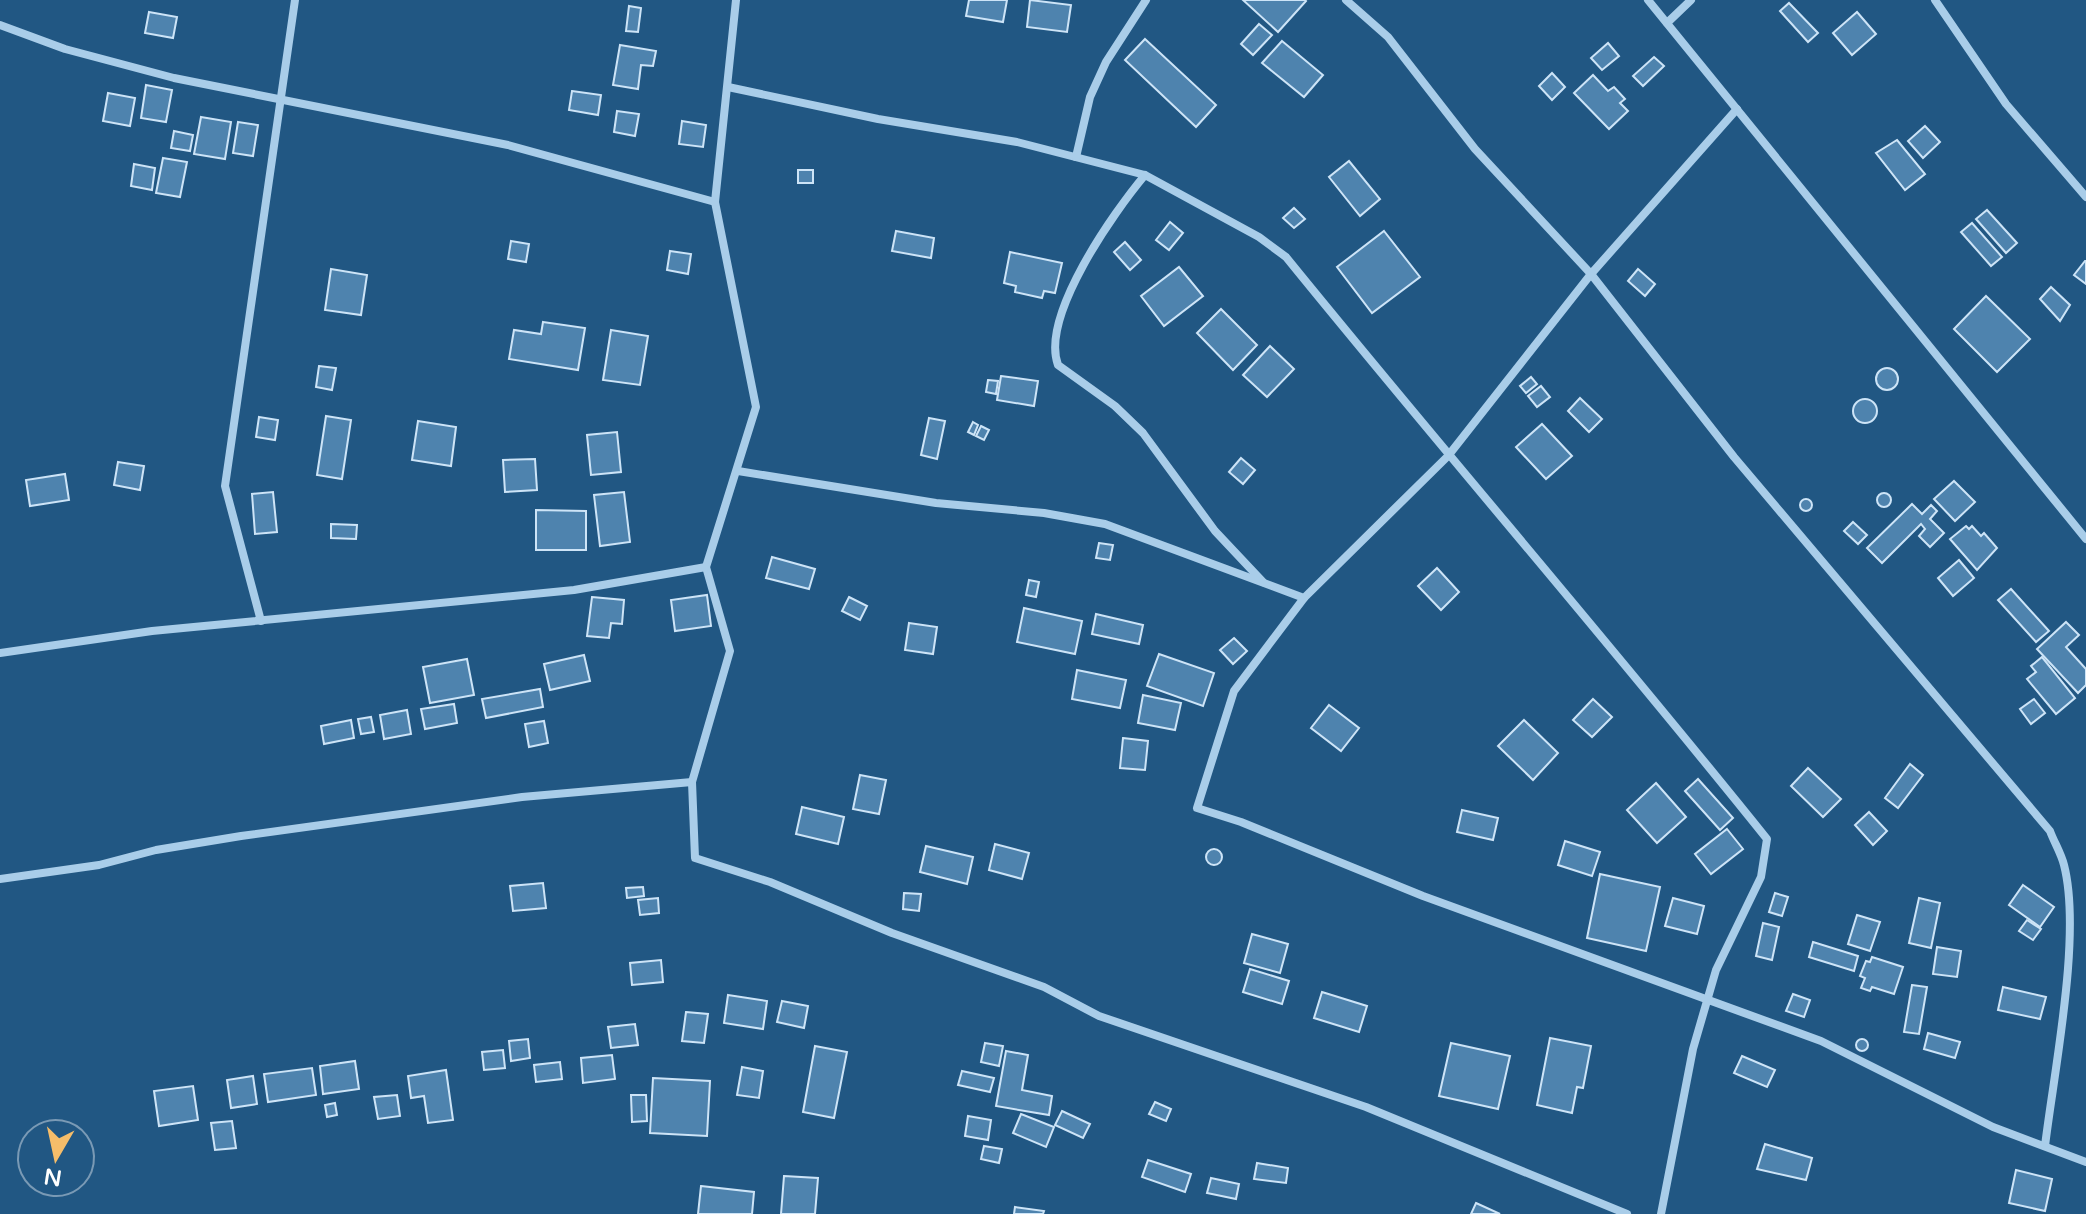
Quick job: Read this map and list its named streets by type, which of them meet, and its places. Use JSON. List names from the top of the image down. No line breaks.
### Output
{"north":"bottom"}
